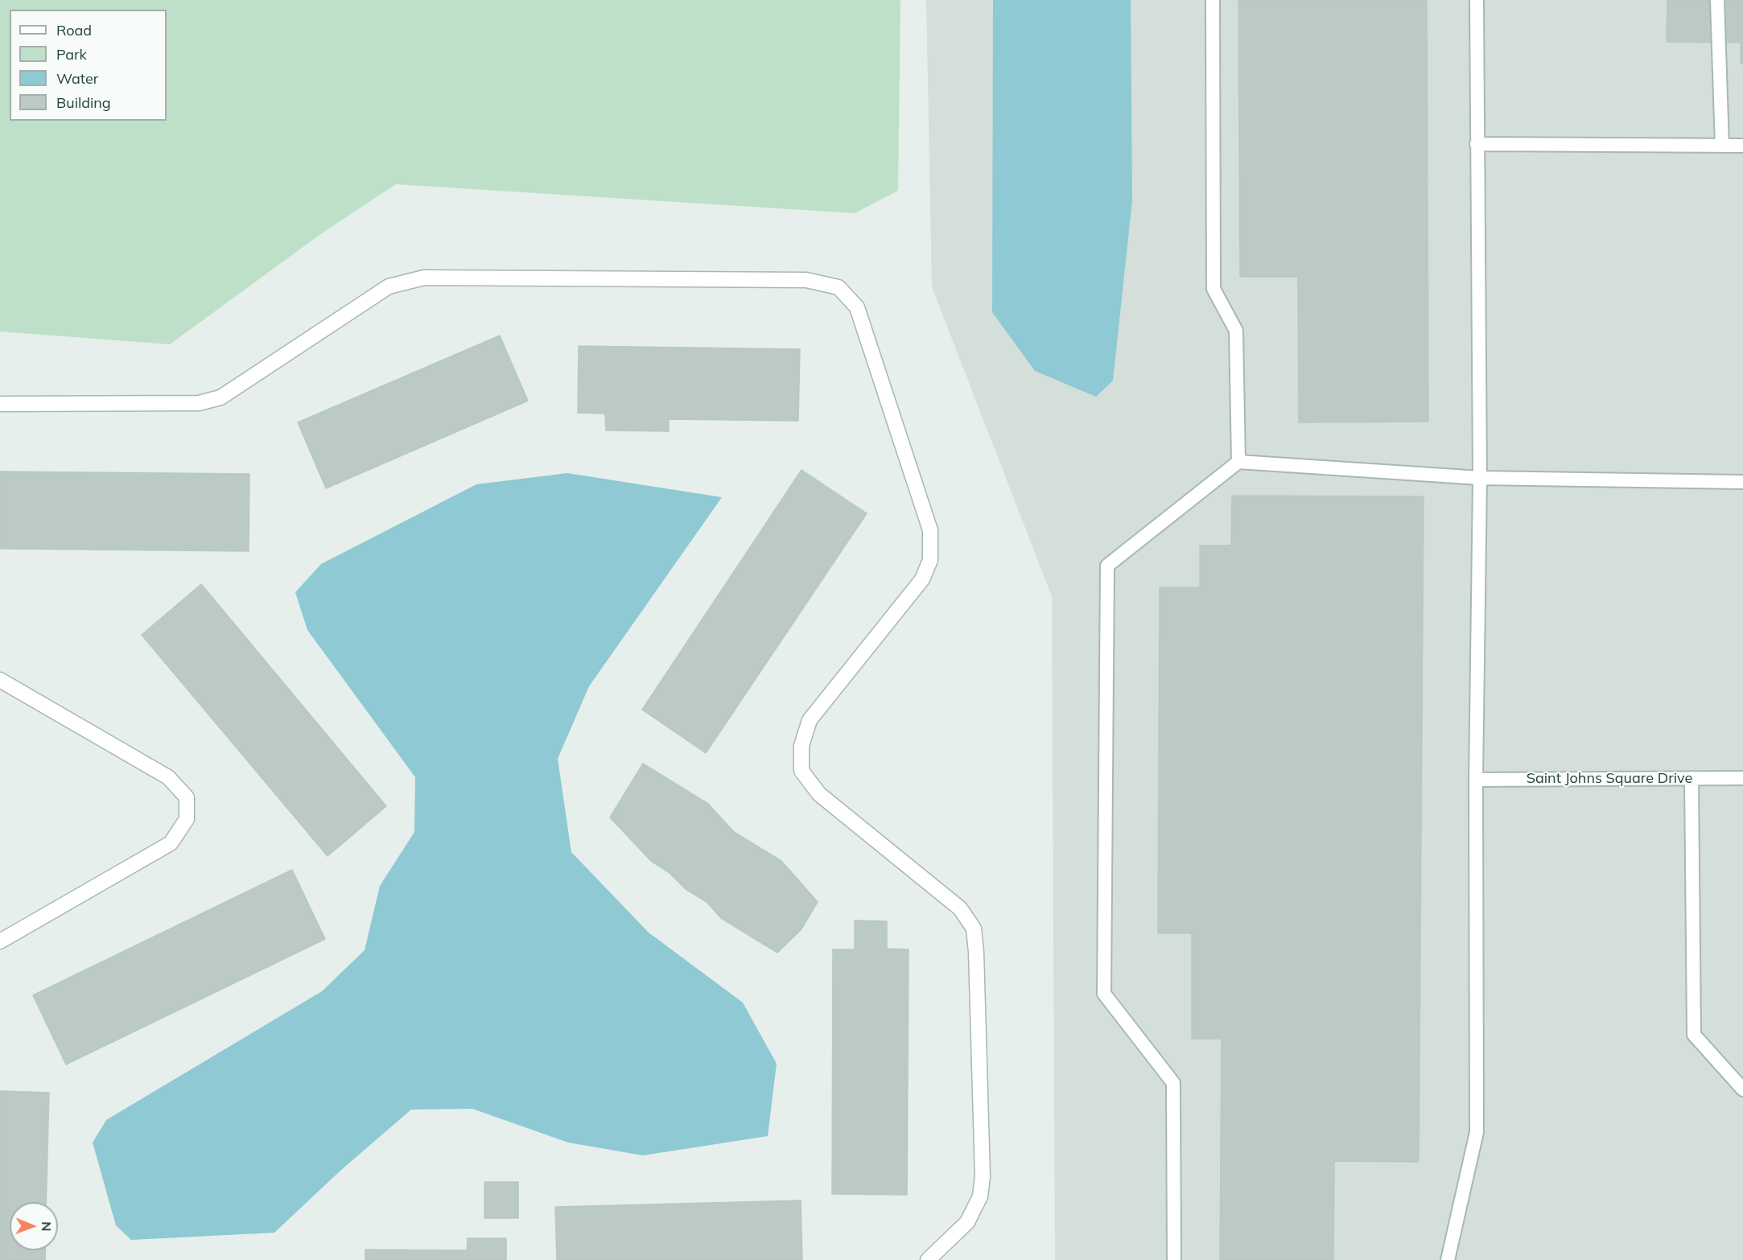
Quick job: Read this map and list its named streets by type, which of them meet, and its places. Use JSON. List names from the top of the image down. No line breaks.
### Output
{"streets":{"lane":["Saint Johns Square Drive"]},"legend":["Road","Park","Water","Building"],"north":"right"}
